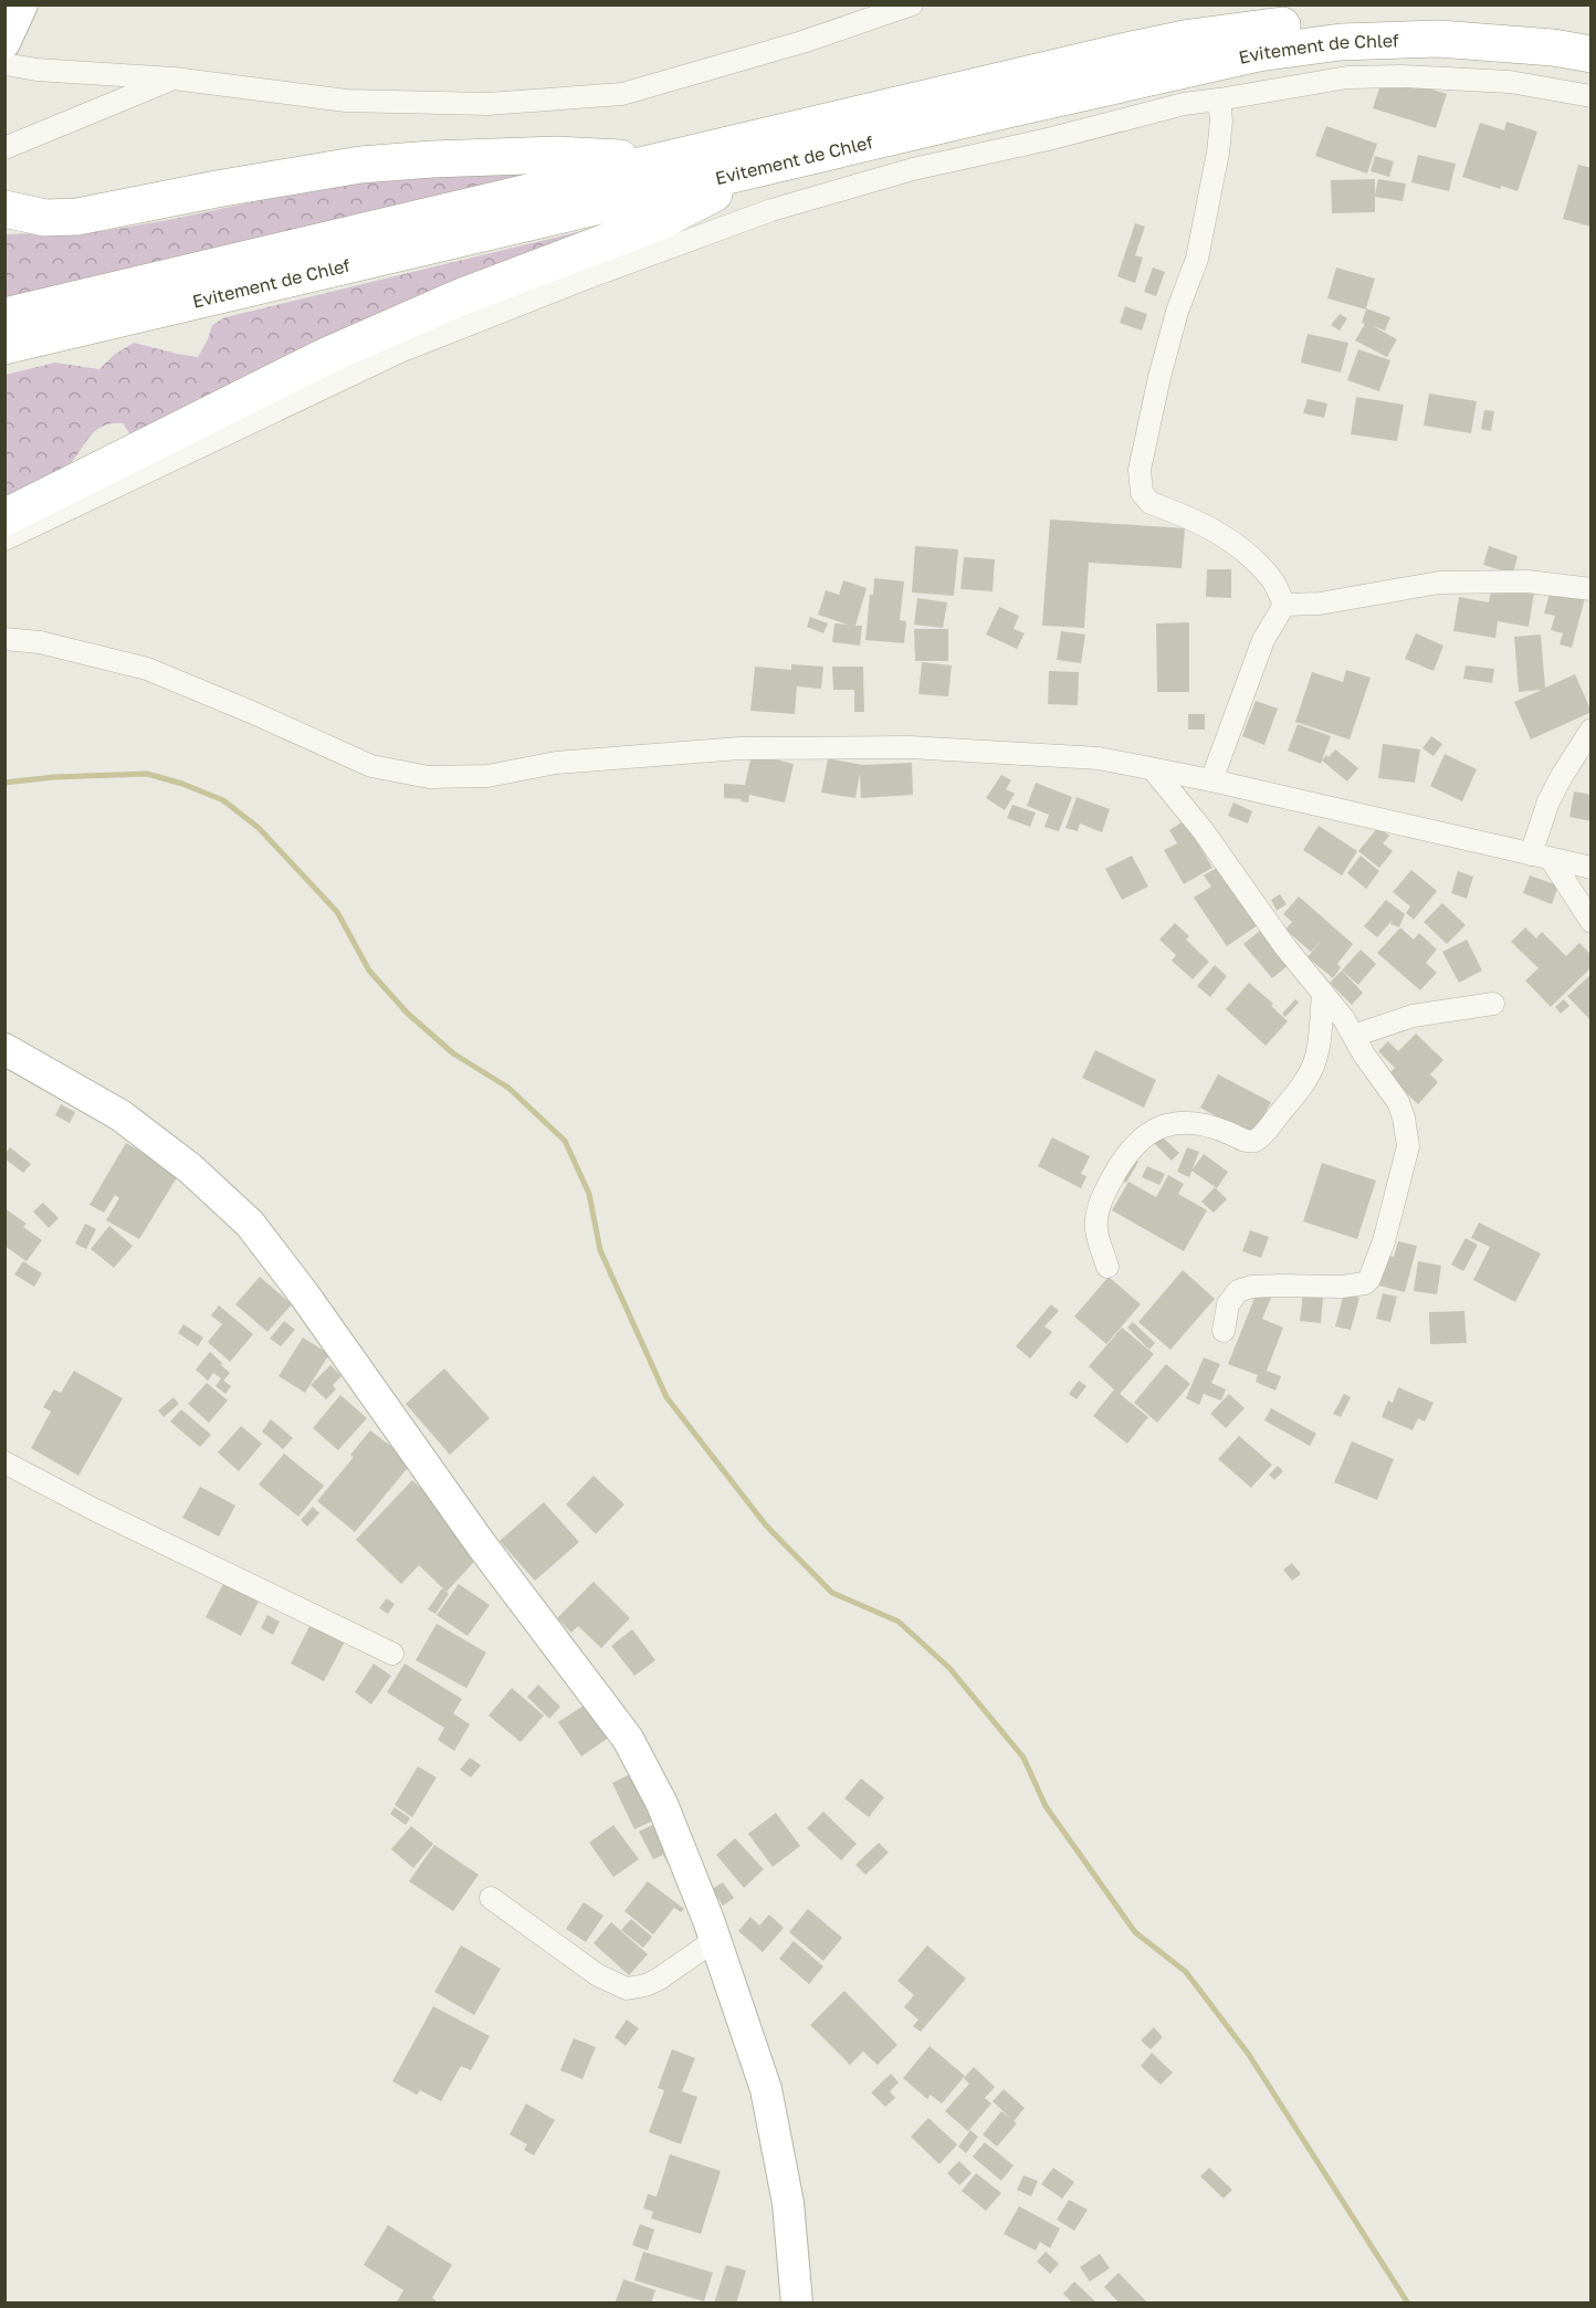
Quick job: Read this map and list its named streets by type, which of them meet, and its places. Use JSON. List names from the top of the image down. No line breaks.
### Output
{"streets":{"highway":["Evitement de Chlef"]}}
